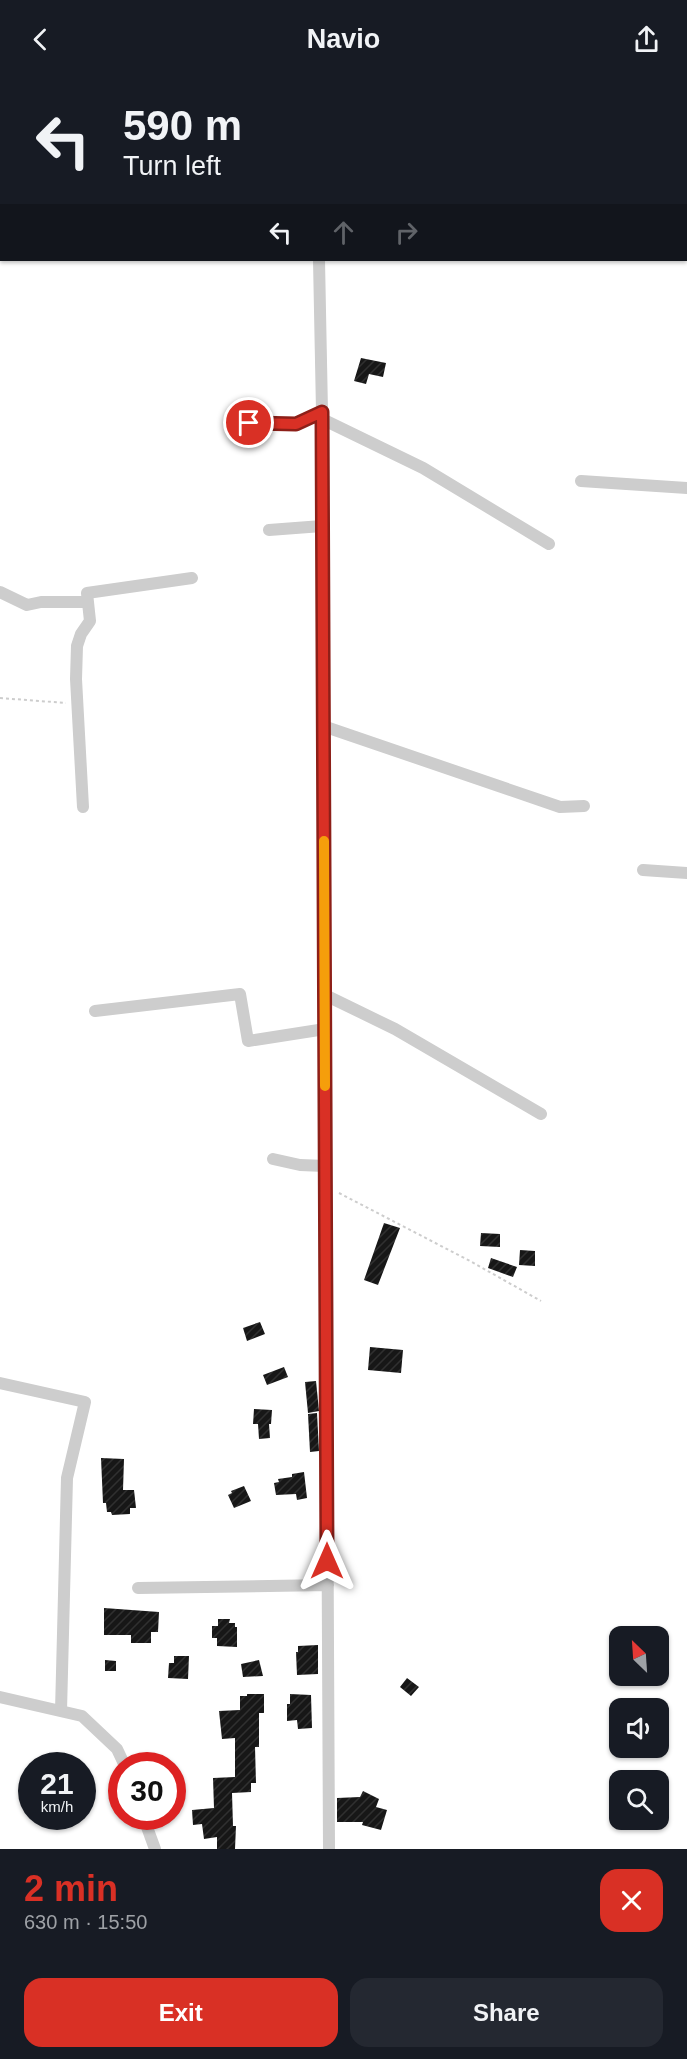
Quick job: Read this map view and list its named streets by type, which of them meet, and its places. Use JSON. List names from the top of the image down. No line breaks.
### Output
{"north":"top left","page":{"header":"Navio","turn":["590 m","Turn left"],"speed":"21 km/h","limit":"30","heading":["2 min","630 m · 15:50"],"buttons":["Exit","Share"]}}
